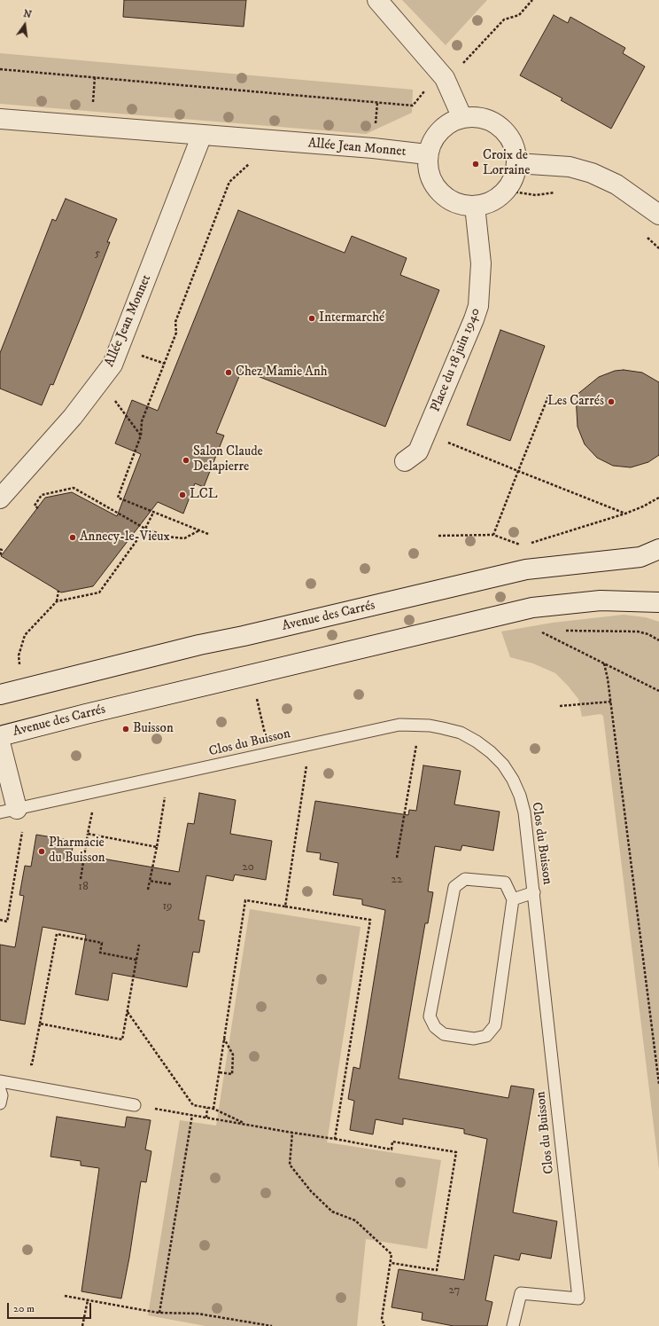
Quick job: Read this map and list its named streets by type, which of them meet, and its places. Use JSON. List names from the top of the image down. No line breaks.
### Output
{"streets":{"street":["Allée Jean Monnet","Place du 18 juin 1940","Avenue des Carrés"],"lane":["Clos du Buisson"]},"crossings":[["Allée Jean Monnet","Place du 18 juin 1940"],["Avenue des Carrés","Clos du Buisson"]],"places":["Croix de Lorraine","Intermarché","Chez Mamie Anh","Les Carrés","Salon Claude Delapierre","LCL","Annecy-le-Vieux","Buisson","Pharmacie du Buisson"],"house_numbers":["5","20","22","18","19","27"],"scale_bar":"20 m","north":"top"}
